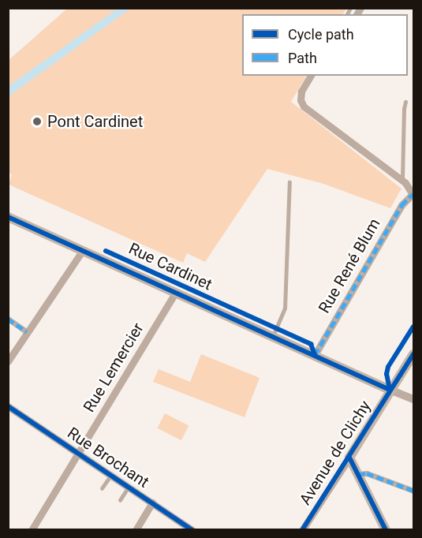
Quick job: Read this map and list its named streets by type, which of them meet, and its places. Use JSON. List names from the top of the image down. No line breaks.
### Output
{"streets":{"main road":["Rue Cardinet","Avenue de Clichy"],"street":["Rue René Blum","Rue Lemercier","Rue Brochant"]},"crossings":[["Rue René Blum","Rue Cardinet"],["Rue Cardinet","Rue Lemercier"],["Rue Cardinet","Avenue de Clichy"],["Rue Lemercier","Rue Brochant"]],"places":["Pont Cardinet"],"legend":["Cycle path","Path"]}
